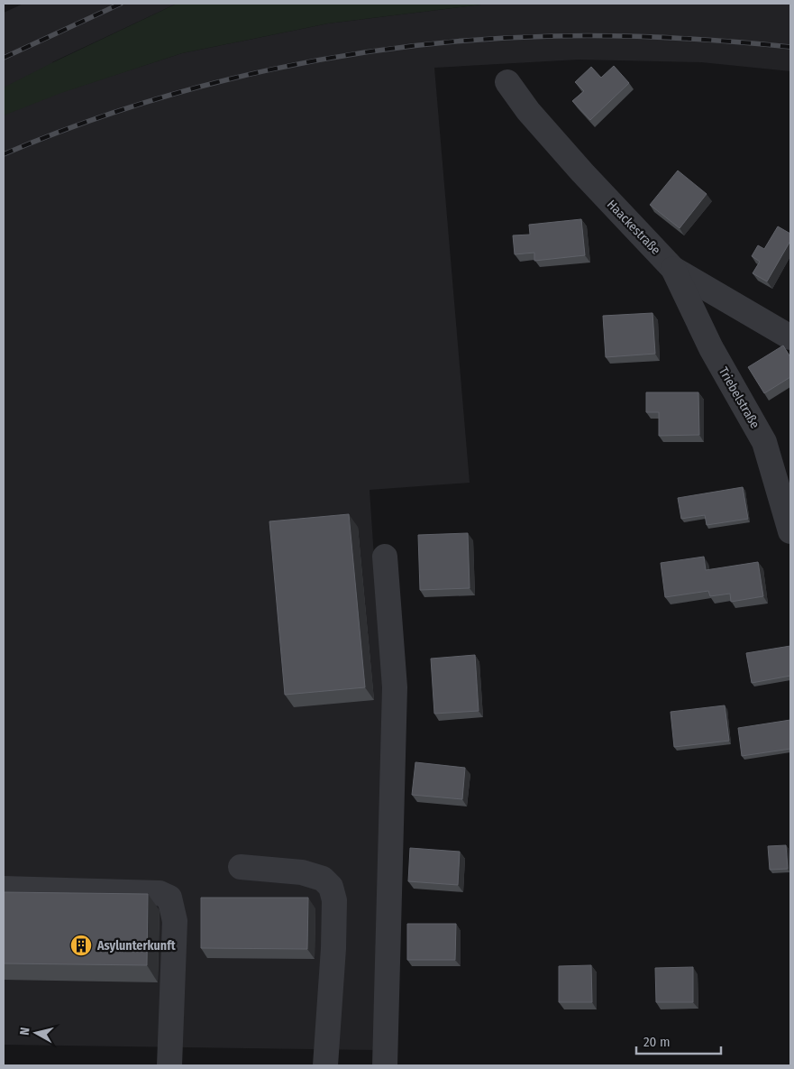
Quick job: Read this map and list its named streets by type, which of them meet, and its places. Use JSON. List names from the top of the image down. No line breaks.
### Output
{"streets":{"street":["Haackestraße","Triebelstraße"]},"crossings":[["Haackestraße","Triebelstraße"]],"places":{"building":["Asylunterkunft"]},"scale_bar":"20 m","north":"left"}
